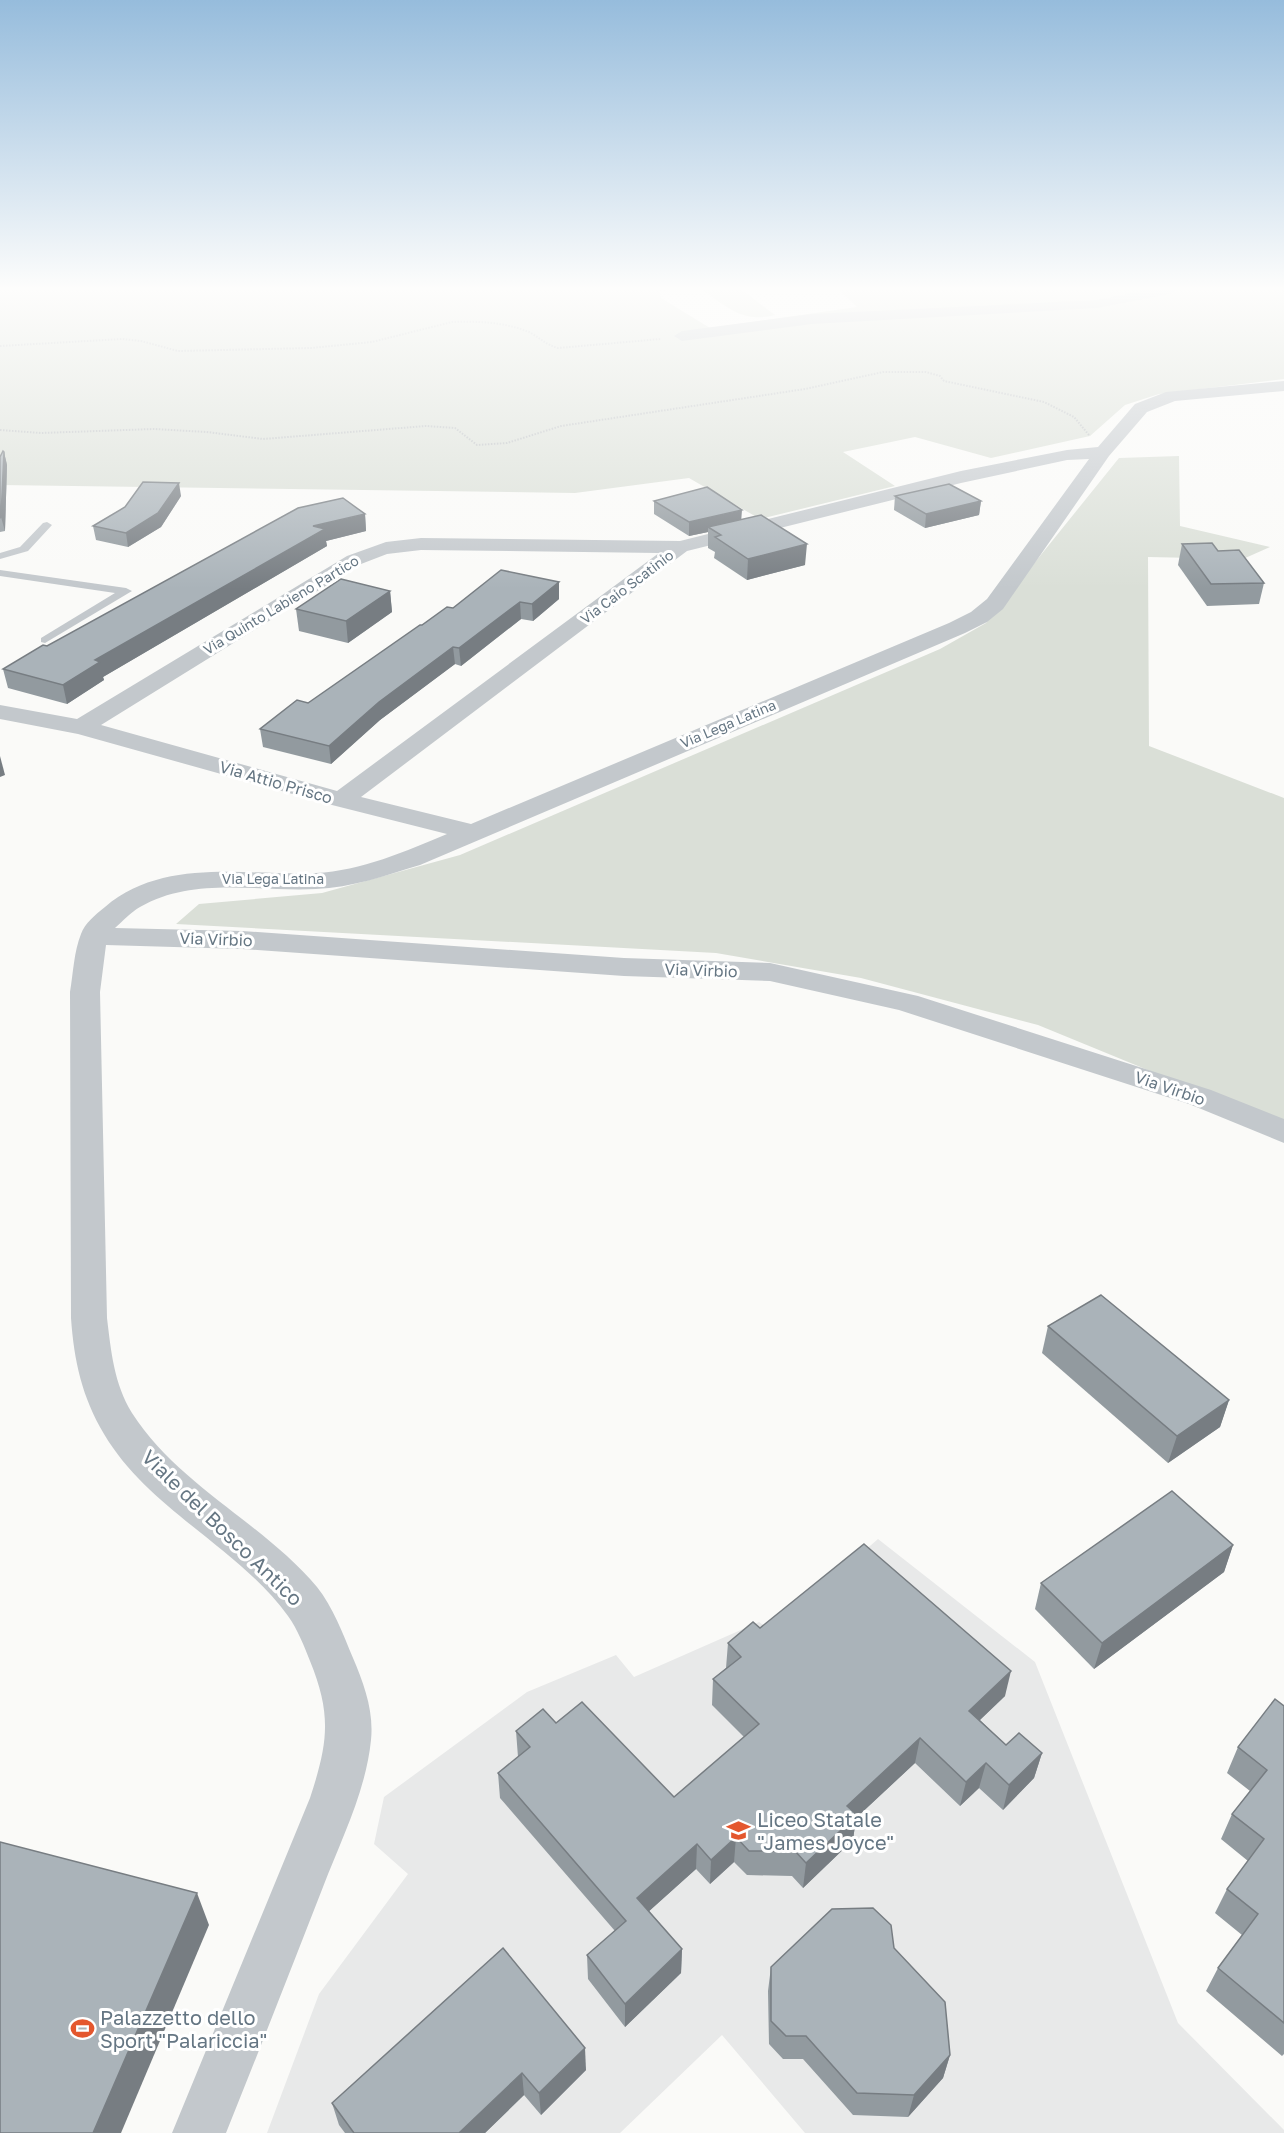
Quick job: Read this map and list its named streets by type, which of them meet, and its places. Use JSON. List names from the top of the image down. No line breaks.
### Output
{"streets":{"street":["Via Caio Scatinio","Via Quinto Labieno Partico","Via Lega Latina","Via Attio Prisco","Via Virbio","Viale del Bosco Antico"]},"crossings":[["Via Caio Scatinio","Via Quinto Labieno Partico"],["Via Caio Scatinio","Via Lega Latina"],["Via Caio Scatinio","Via Attio Prisco"],["Via Quinto Labieno Partico","Via Attio Prisco"],["Via Lega Latina","Via Attio Prisco"],["Via Lega Latina","Via Virbio"],["Via Lega Latina","Viale del Bosco Antico"],["Via Virbio","Viale del Bosco Antico"]],"places":{"school or university":["Liceo Statale \"James Joyce\""],"sports":["Palazzetto dello Sport \"Palariccia\""]}}
